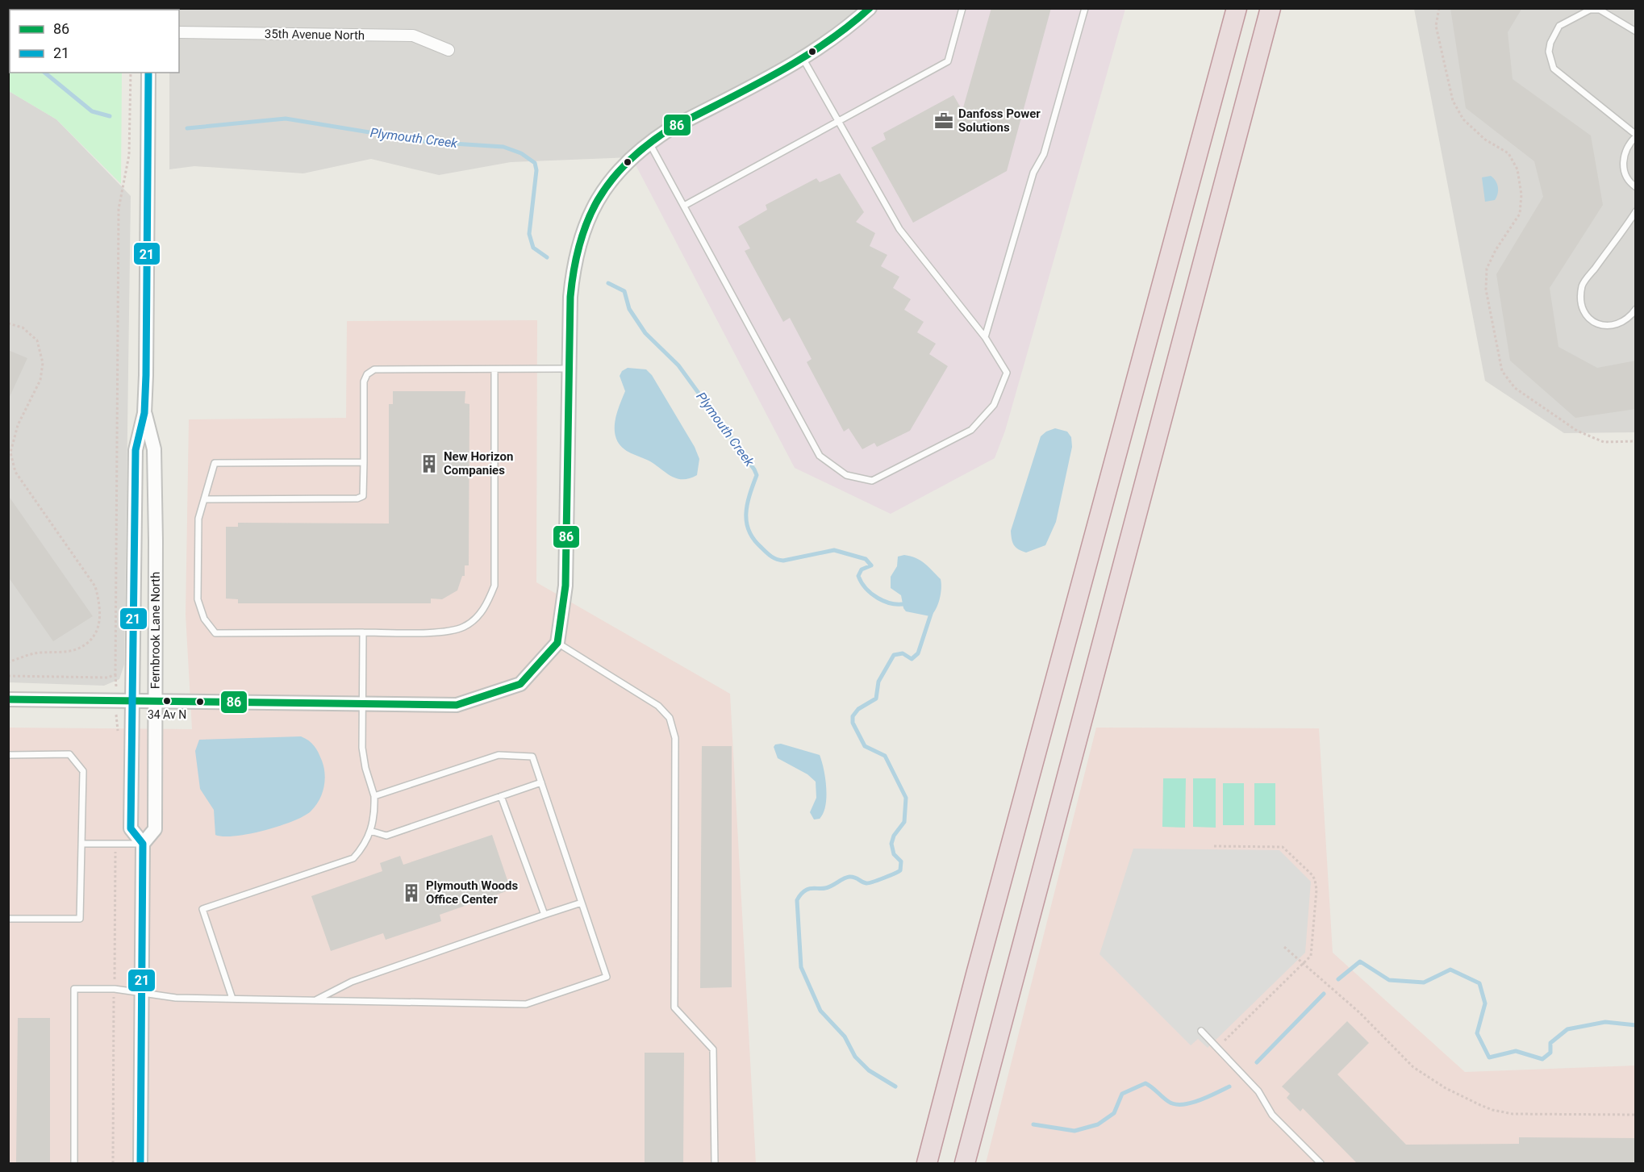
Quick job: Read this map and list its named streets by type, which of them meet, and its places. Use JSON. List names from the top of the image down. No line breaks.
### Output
{"streets":{"street":["35th Avenue North","Fernbrook Lane North"]},"water":["Plymouth Creek"],"places":{"office":["Danfoss Power Solutions"],"building":["New Horizon Companies","Plymouth Woods Office Center"],"other":["34 Av N"]},"lines":["transit line 86","transit line 21"],"legend":["86","21"]}
